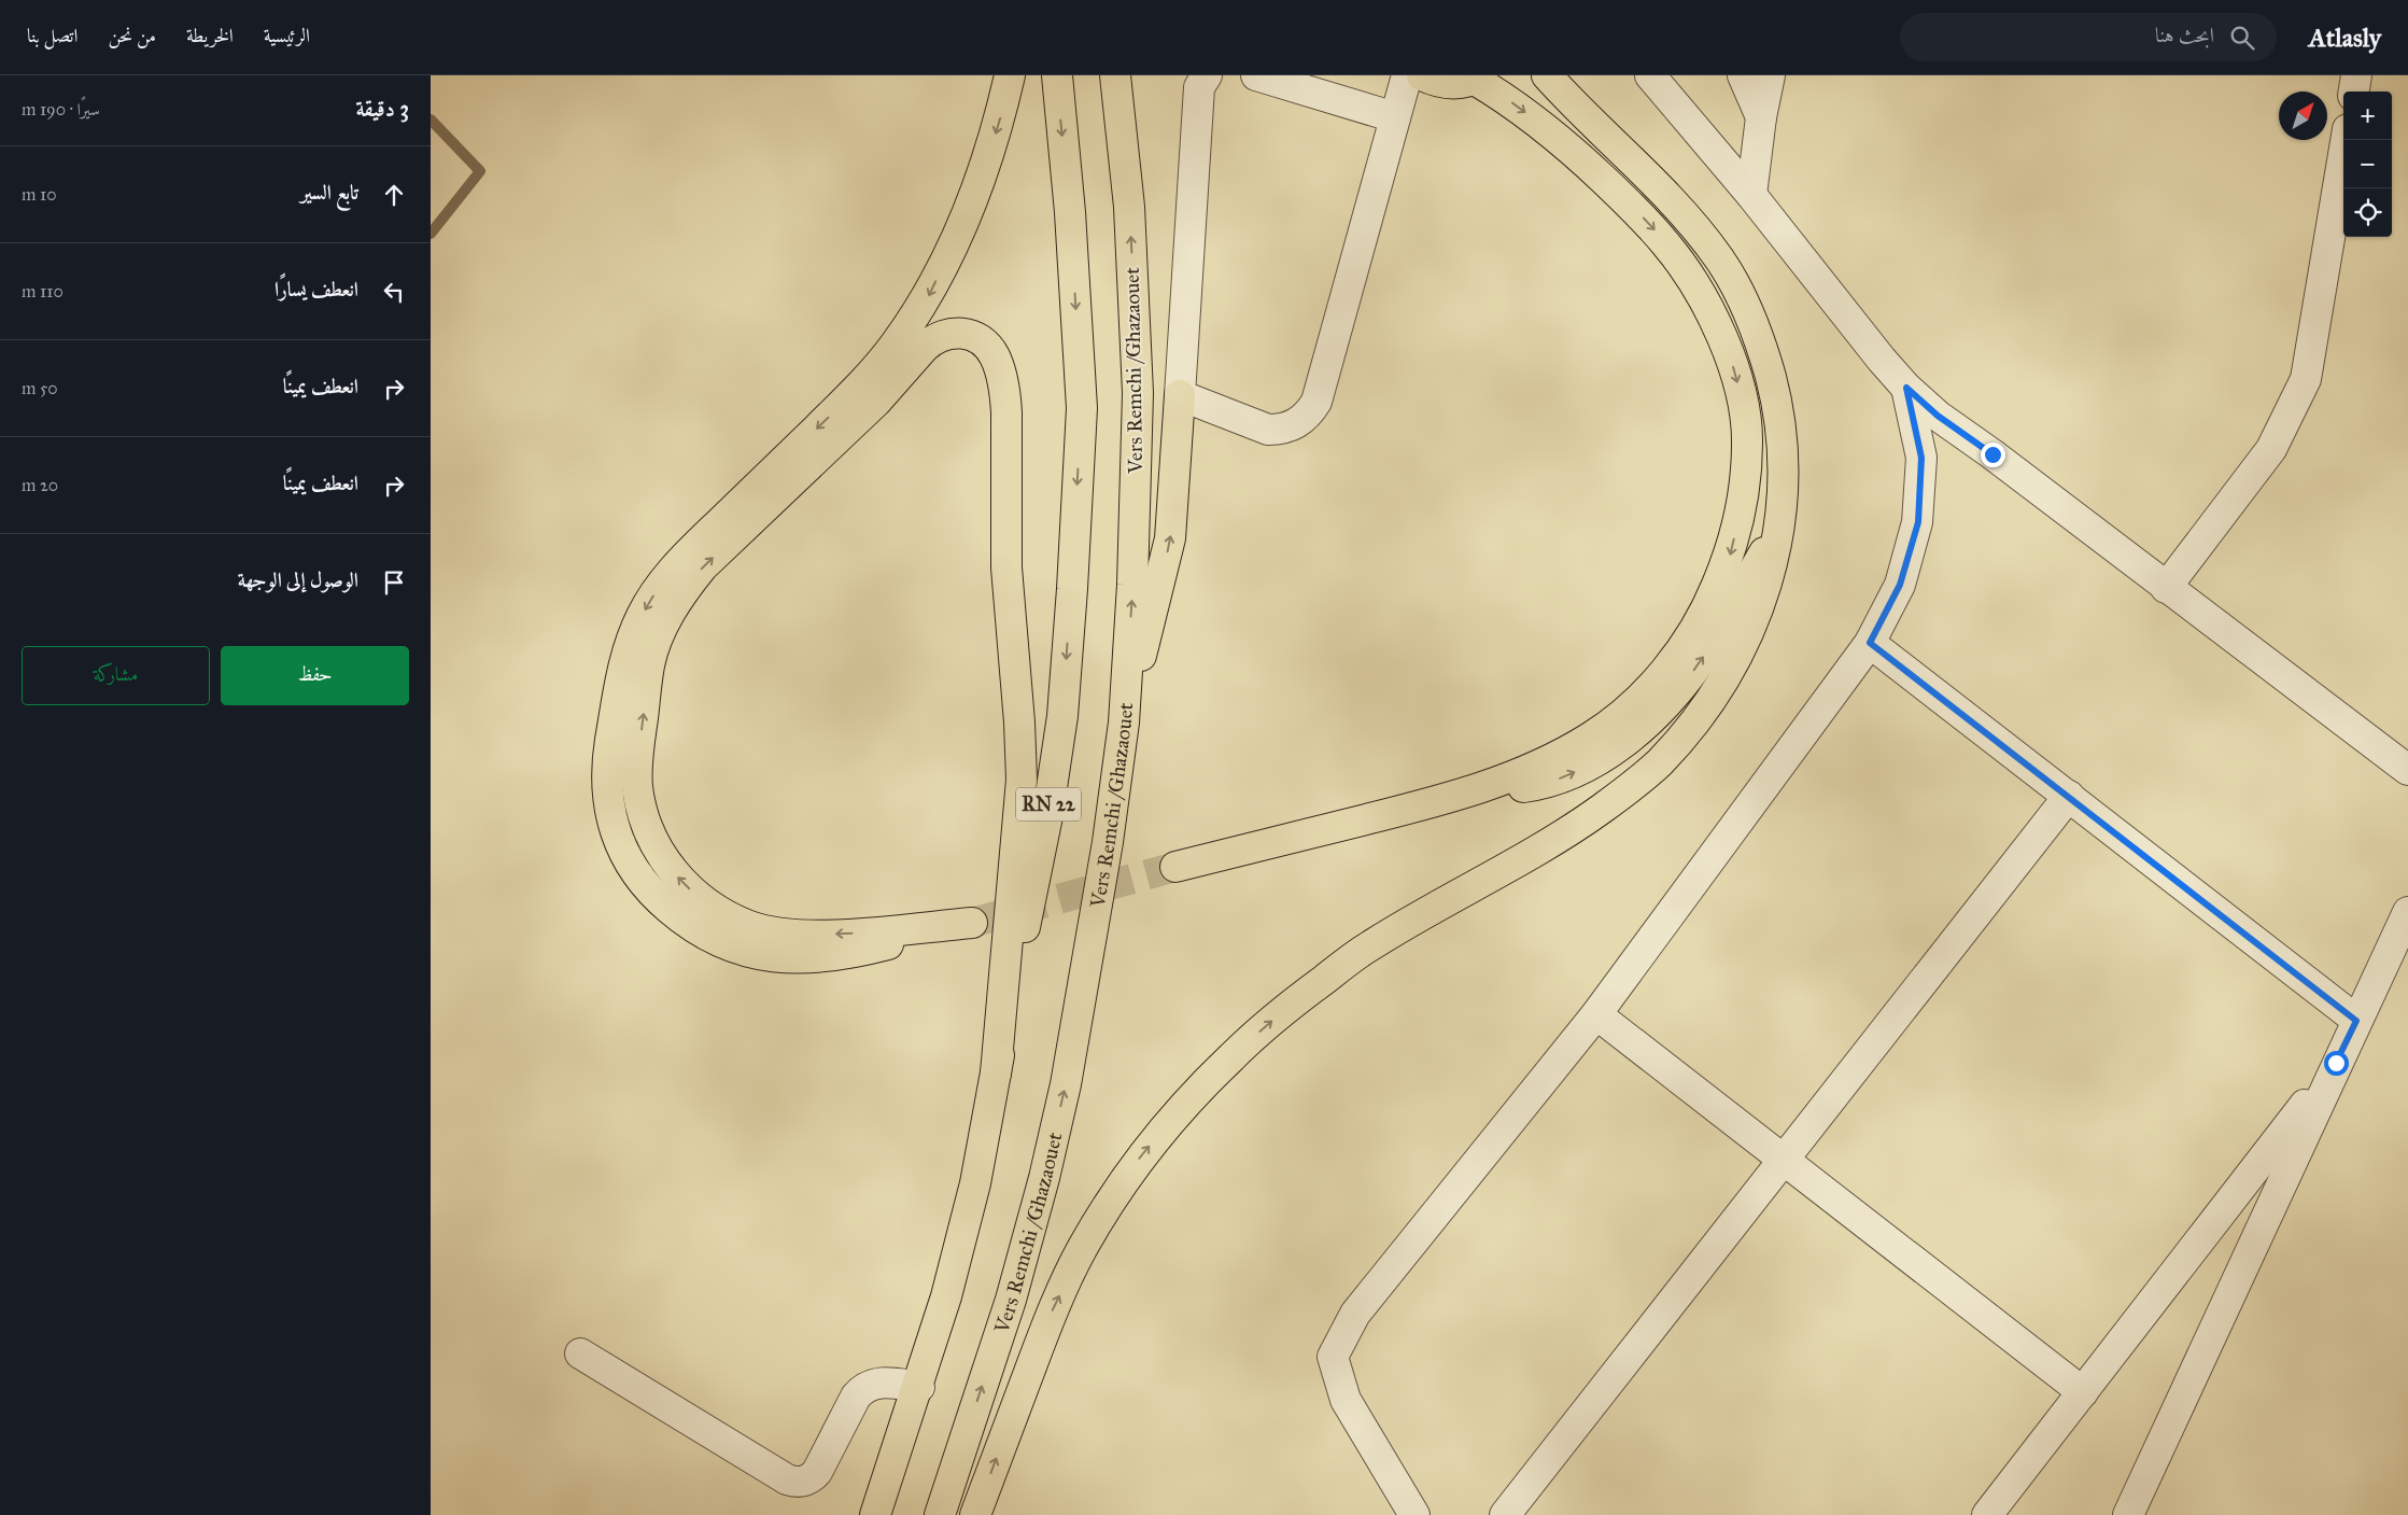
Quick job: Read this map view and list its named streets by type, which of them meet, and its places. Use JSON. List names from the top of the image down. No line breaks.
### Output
{"streets":{"main road":["Vers Remchi /Ghazaouet","RN 22"]},"north":"top right","page":{"header":"Atlasly","search":"ابحث هنا","nav":["الرئيسية","الخريطة","من نحن","اتصل بنا"],"heading":["3 دقيقة","سيرًا · 190 m"],"map_buttons":["+","−"],"list":[["تابع السير","10 m"],["انعطف يسارًا","110 m"],["انعطف يمينًا","50 m"],["انعطف يمينًا","20 m"],"الوصول إلى الوجهة"],"buttons":["حفظ","مشاركة"]}}
